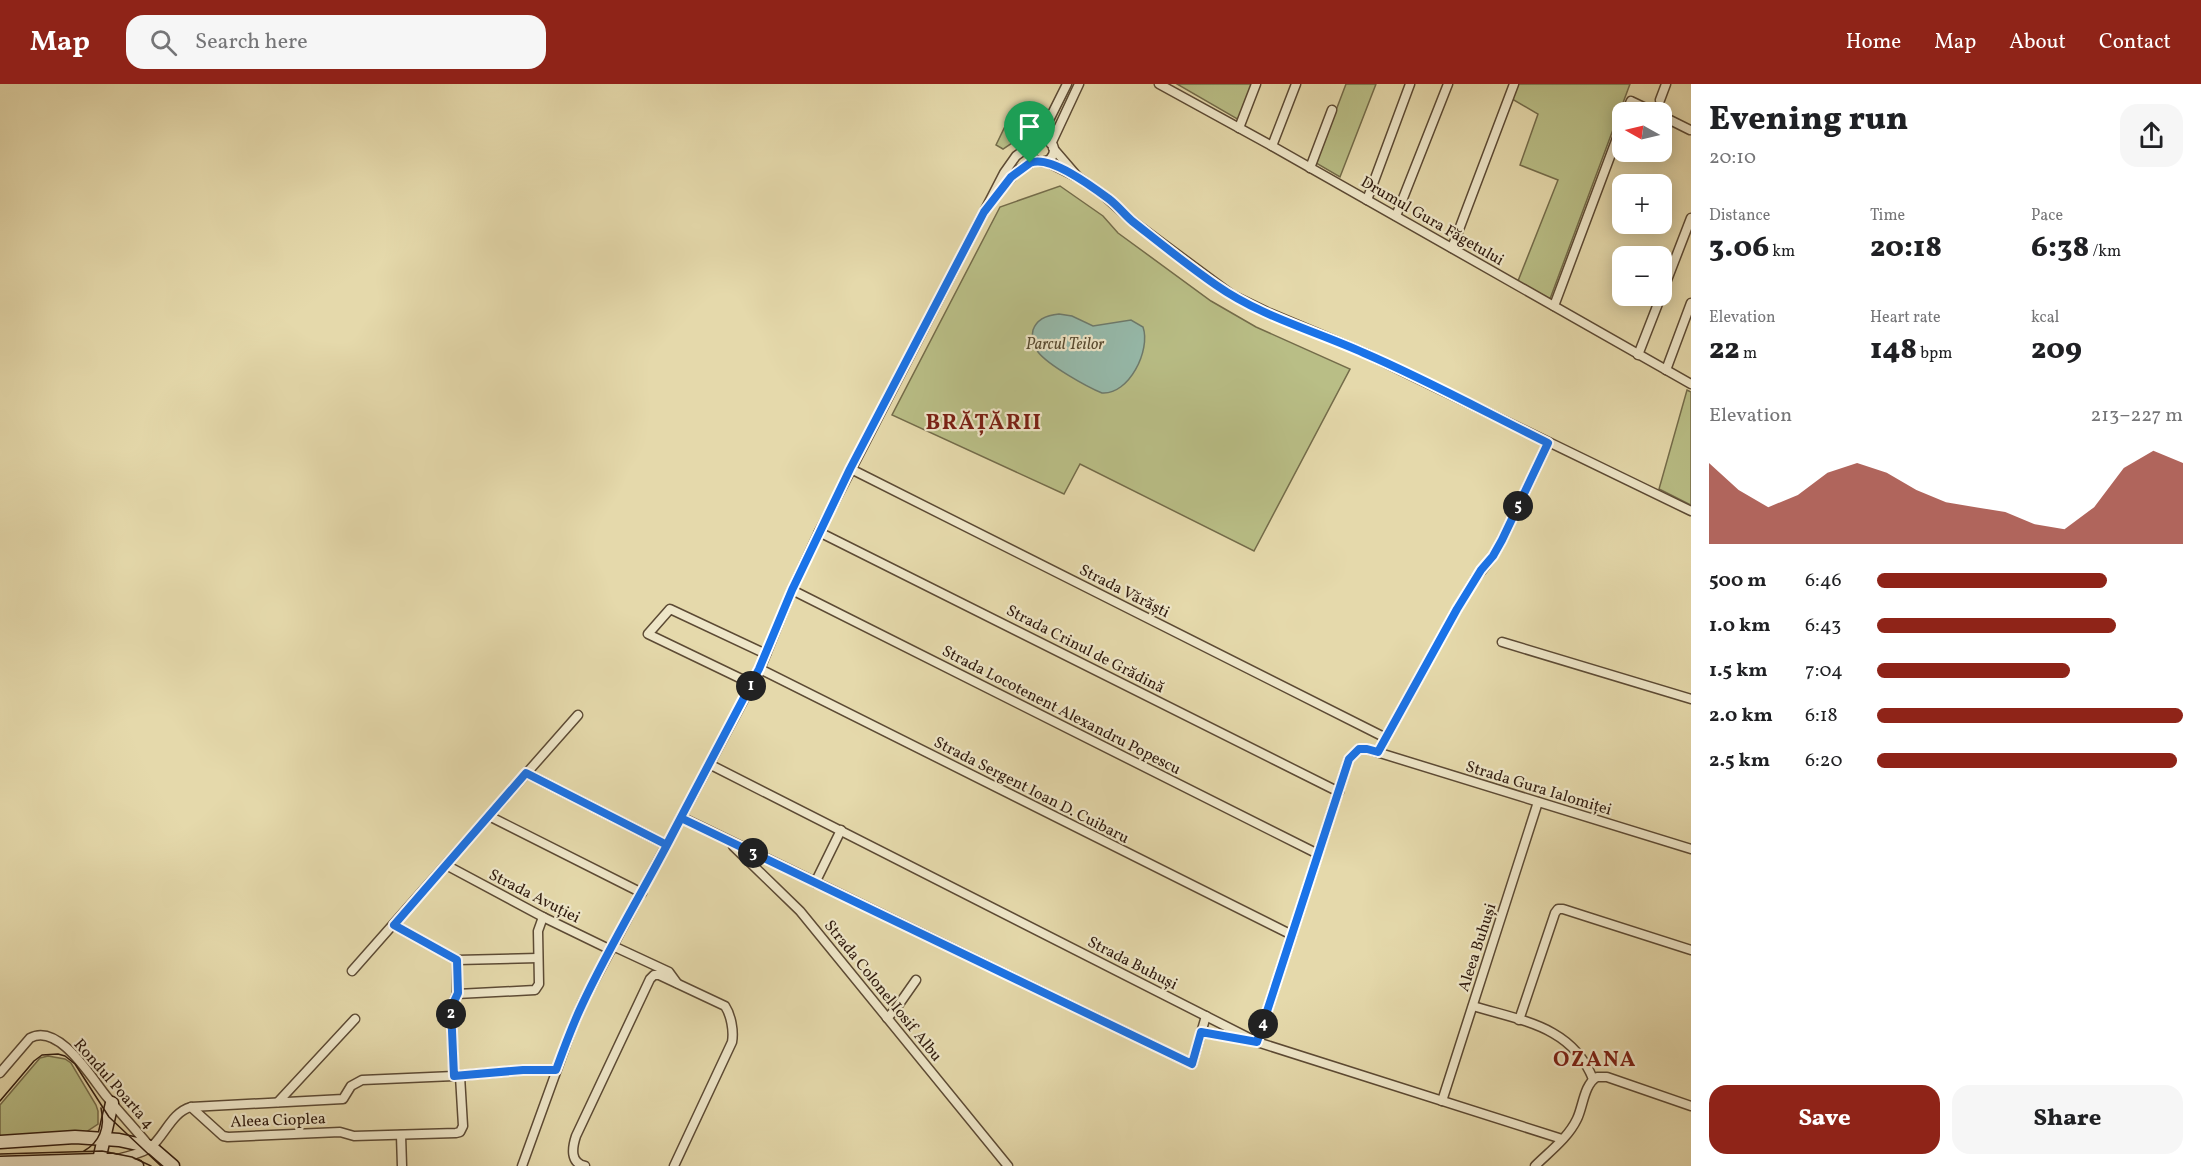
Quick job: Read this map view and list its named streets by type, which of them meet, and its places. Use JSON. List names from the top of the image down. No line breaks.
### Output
{"streets":{"street":["Drumul Gura Făgetului","Strada Vărăști","Strada Crinul de Grădină","Strada Locotenent Alexandru Popescu","Strada Gura Ialomiței","Strada Sergent Ioan D. Cuibaru","Strada Avuției","Aleea Buhuși","Strada Buhuși","Strada Colonel Iosif Albu","Rondul Poarta 4","Aleea Cioplea"]},"crossings":[["Strada Gura Ialomiței","Aleea Buhuși"],["Aleea Buhuși","Strada Buhuși"]],"districts":["BRĂȚĂRII","OZANA"],"parks":["Parcul Teilor"],"north":"left","page":{"header":"Map","search":"Search here","nav":["Home","Map","About","Contact"],"heading":["Evening run","20:10"],"map_buttons":["+","−"],"stats":[["Distance","3.06 km"],["Time","20:18"],["Pace","6:38 /km"],["Elevation","22 m"],["Heart rate","148 bpm"],["kcal","209"]],"chart":["Elevation","213–227 m"],"pins":["5","1","3","2","4"],"list":[{"name":"500 m","note":"6:46"},{"name":"1.0 km","note":"6:43"},{"name":"1.5 km","note":"7:04"},{"name":"2.0 km","note":"6:18"},{"name":"2.5 km","note":"6:20"}],"buttons":["Save","Share"]}}
